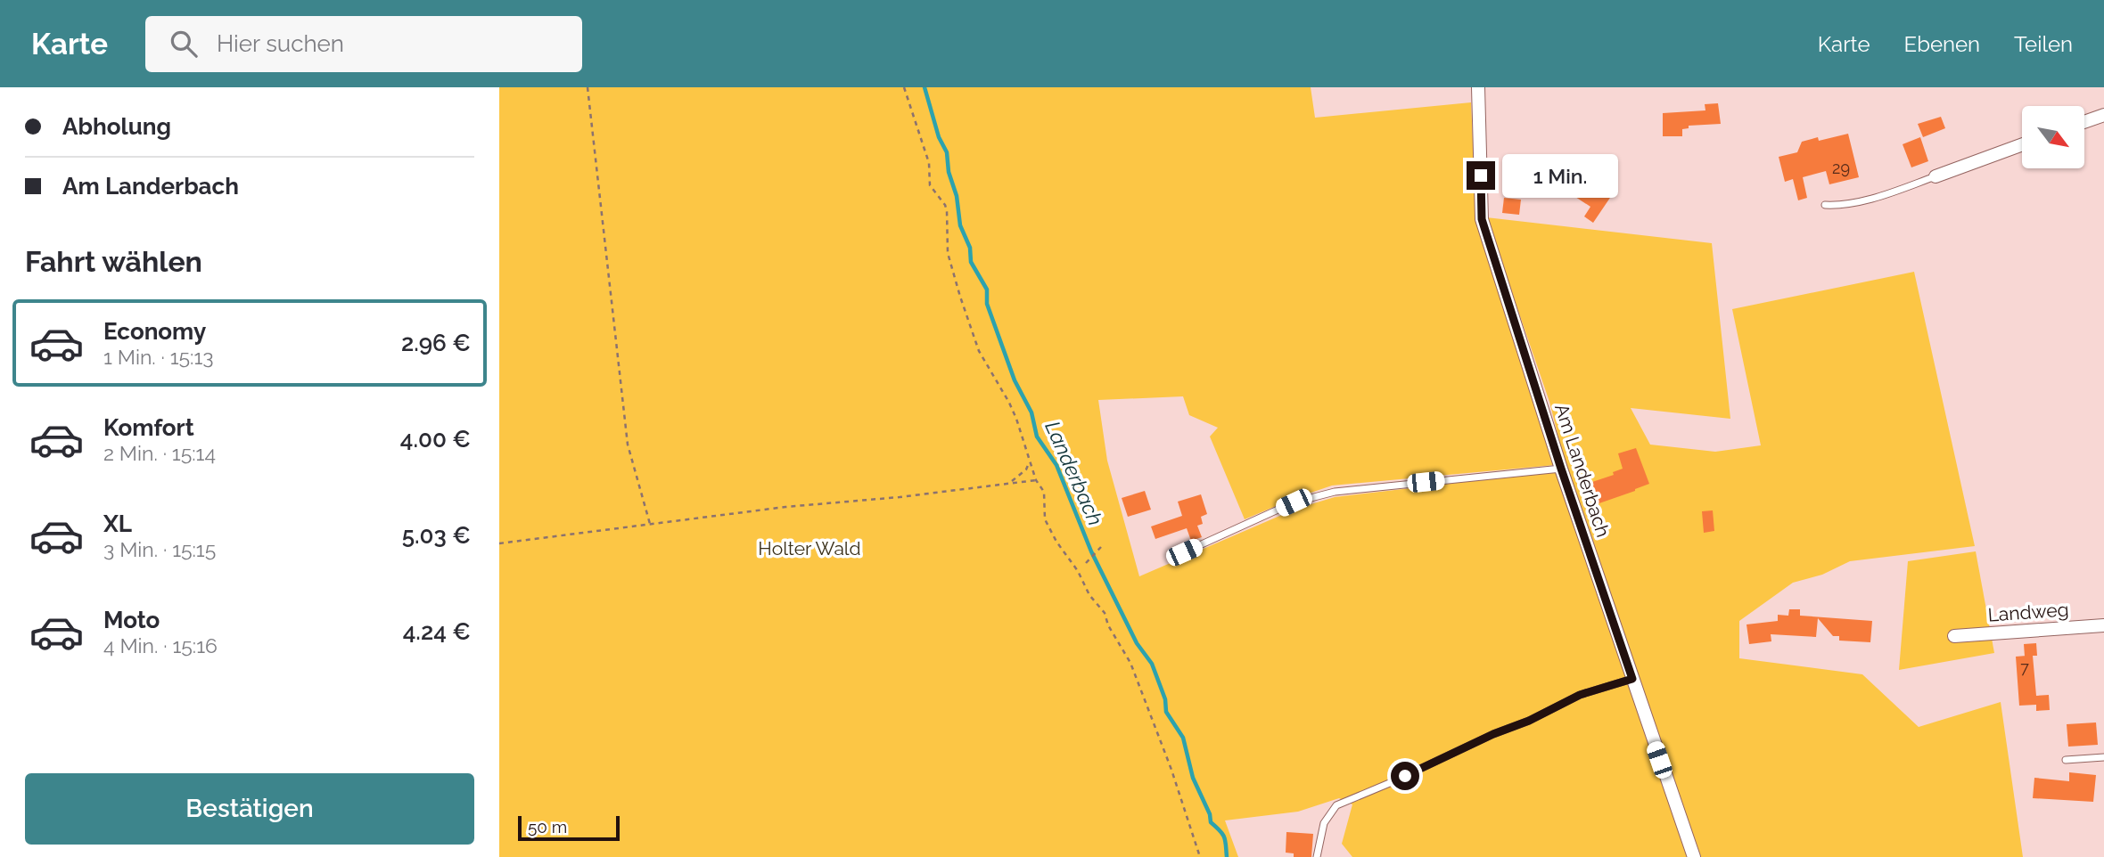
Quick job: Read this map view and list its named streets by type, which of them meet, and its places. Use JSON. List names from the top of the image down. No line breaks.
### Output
{"streets":{"street":["Am Landerbach","Landweg"]},"water":["Landerbach"],"parks":["Holter Wald"],"house_numbers":["29","7"],"scale_bar":"50 m","north":"bottom right","page":{"header":"Karte","search":"Hier suchen","nav":["Karte","Ebenen","Teilen"],"banner":["Abholung","Am Landerbach"],"bubble":"1 Min.","heading":"Fahrt wählen","list":[{"name":"Economy","note":"1 Min. · 15:13","value":"2.96 €"},{"name":"Komfort","note":"2 Min. · 15:14","value":"4.00 €"},{"name":"XL","note":"3 Min. · 15:15","value":"5.03 €"},{"name":"Moto","note":"4 Min. · 15:16","value":"4.24 €"}],"buttons":"Bestätigen","scale":"50 m"}}
